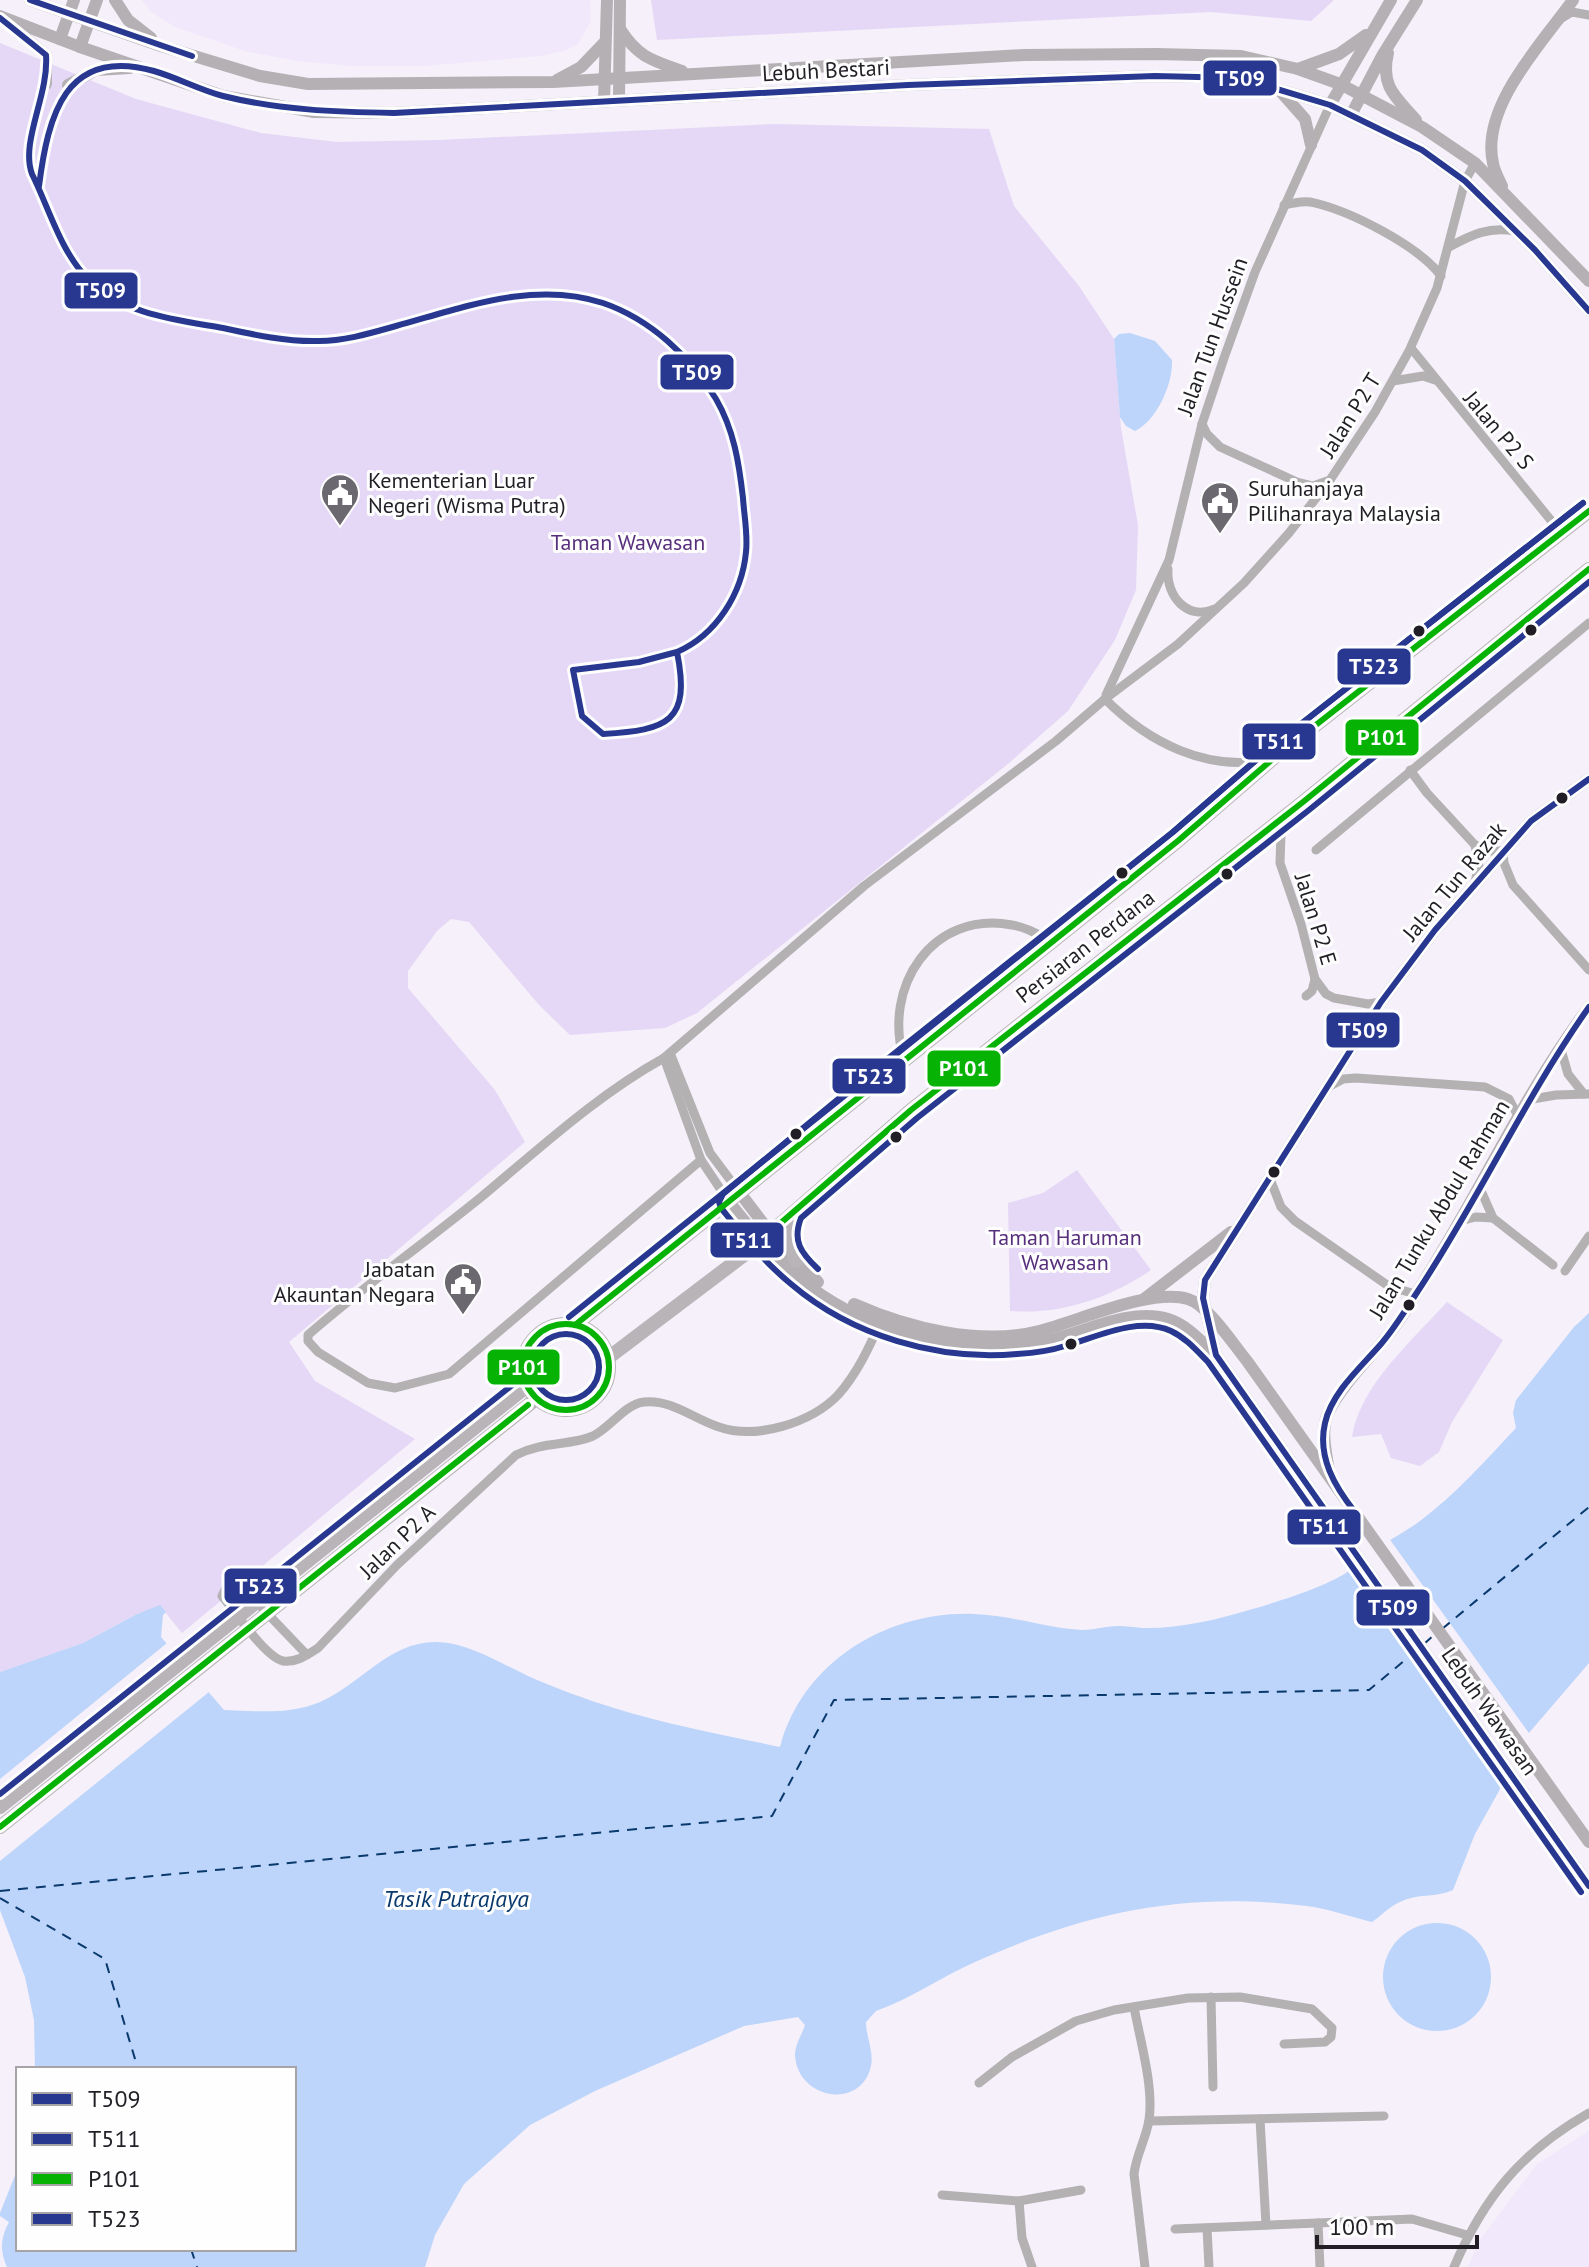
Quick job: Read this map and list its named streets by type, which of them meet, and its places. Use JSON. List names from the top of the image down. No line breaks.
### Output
{"streets":{"main road":["Lebuh Bestari","Jalan Tun Hussein","Jalan Tun Razak","Persiaran Perdana","Jalan Tunku Abdul Rahman","Lebuh Wawasan"],"street":["Jalan P2 T","Jalan P2 S","Jalan P2 E","Jalan P2 A"]},"crossings":[["Lebuh Bestari","Jalan Tun Hussein"],["Lebuh Bestari","Jalan P2 T"],["Jalan Tun Hussein","Jalan P2 T"],["Jalan P2 T","Jalan P2 S"],["Jalan P2 T","Lebuh Wawasan"],["Jalan P2 S","Persiaran Perdana"],["Jalan Tun Razak","Jalan P2 E"],["Jalan Tun Razak","Lebuh Wawasan"],["Jalan P2 E","Persiaran Perdana"],["Persiaran Perdana","Lebuh Wawasan"],["Jalan Tunku Abdul Rahman","Lebuh Wawasan"],["Jalan P2 A","Lebuh Wawasan"]],"water":["Tasik Putrajaya"],"parks":["Taman Wawasan","Taman Haruman Wawasan"],"places":{"public building":["Kementerian Luar Negeri (Wisma Putra)","Suruhanjaya Pilihanraya Malaysia","Jabatan Akauntan Negara"]},"lines":["transit line T509","transit line T511","transit line T523","transit line P101"],"legend":["T509","T511","P101","T523"],"scale_bar":"100 m"}
